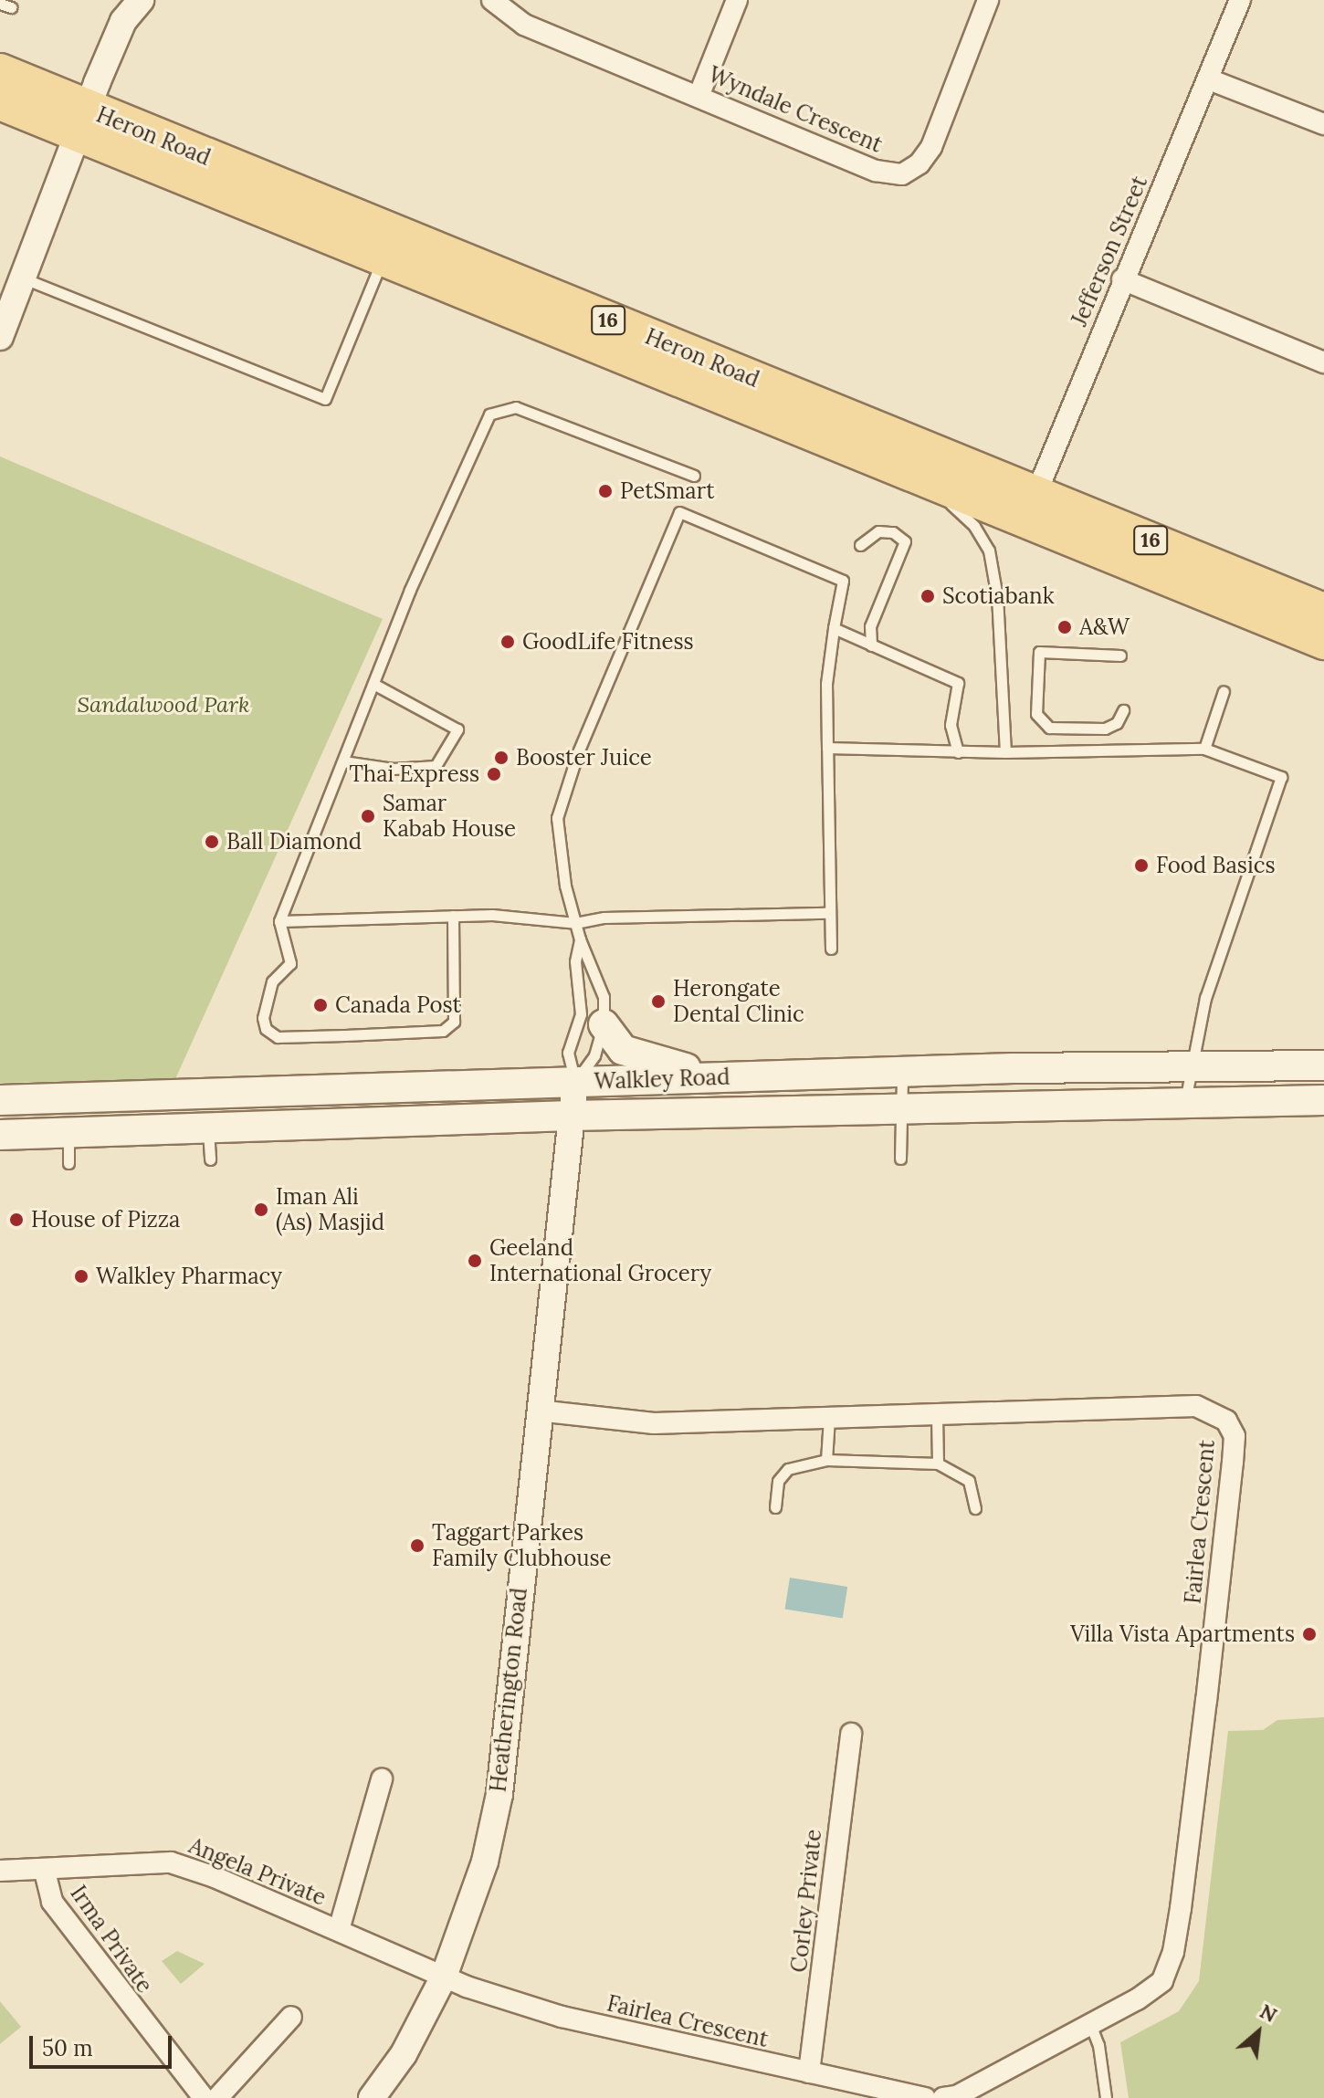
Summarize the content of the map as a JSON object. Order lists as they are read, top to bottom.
{
  "streets": {
    "main road": ["Heron Road", "16", "Walkley Road"],
    "street": [
      "Wyndale Crescent",
      "Jefferson Street",
      "Fairlea Crescent",
      "Heatherington Road",
      "Angela Private",
      "Corley Private",
      "Irma Private"
    ]
  },
  "crossings": [
    ["Heron Road", "Jefferson Street"],
    ["Walkley Road", "Heatherington Road"],
    ["Fairlea Crescent", "Heatherington Road"],
    ["Fairlea Crescent", "Angela Private"],
    ["Fairlea Crescent", "Corley Private"],
    ["Heatherington Road", "Angela Private"],
    ["Angela Private", "Irma Private"]
  ],
  "parks": ["Sandalwood Park"],
  "places": [
    "PetSmart",
    "Scotiabank",
    "A&W",
    "GoodLife Fitness",
    "Booster Juice",
    "Thai Express",
    "Samar Kabab House",
    "Ball Diamond",
    "Food Basics",
    "Herongate Dental Clinic",
    "Canada Post",
    "Iman Ali (As) Masjid",
    "House of Pizza",
    "Geeland International Grocery",
    "Walkley Pharmacy",
    "Taggart Parkes Family Clubhouse",
    "Villa Vista Apartments"
  ],
  "scale_bar": "50 m",
  "north": "top right"
}
